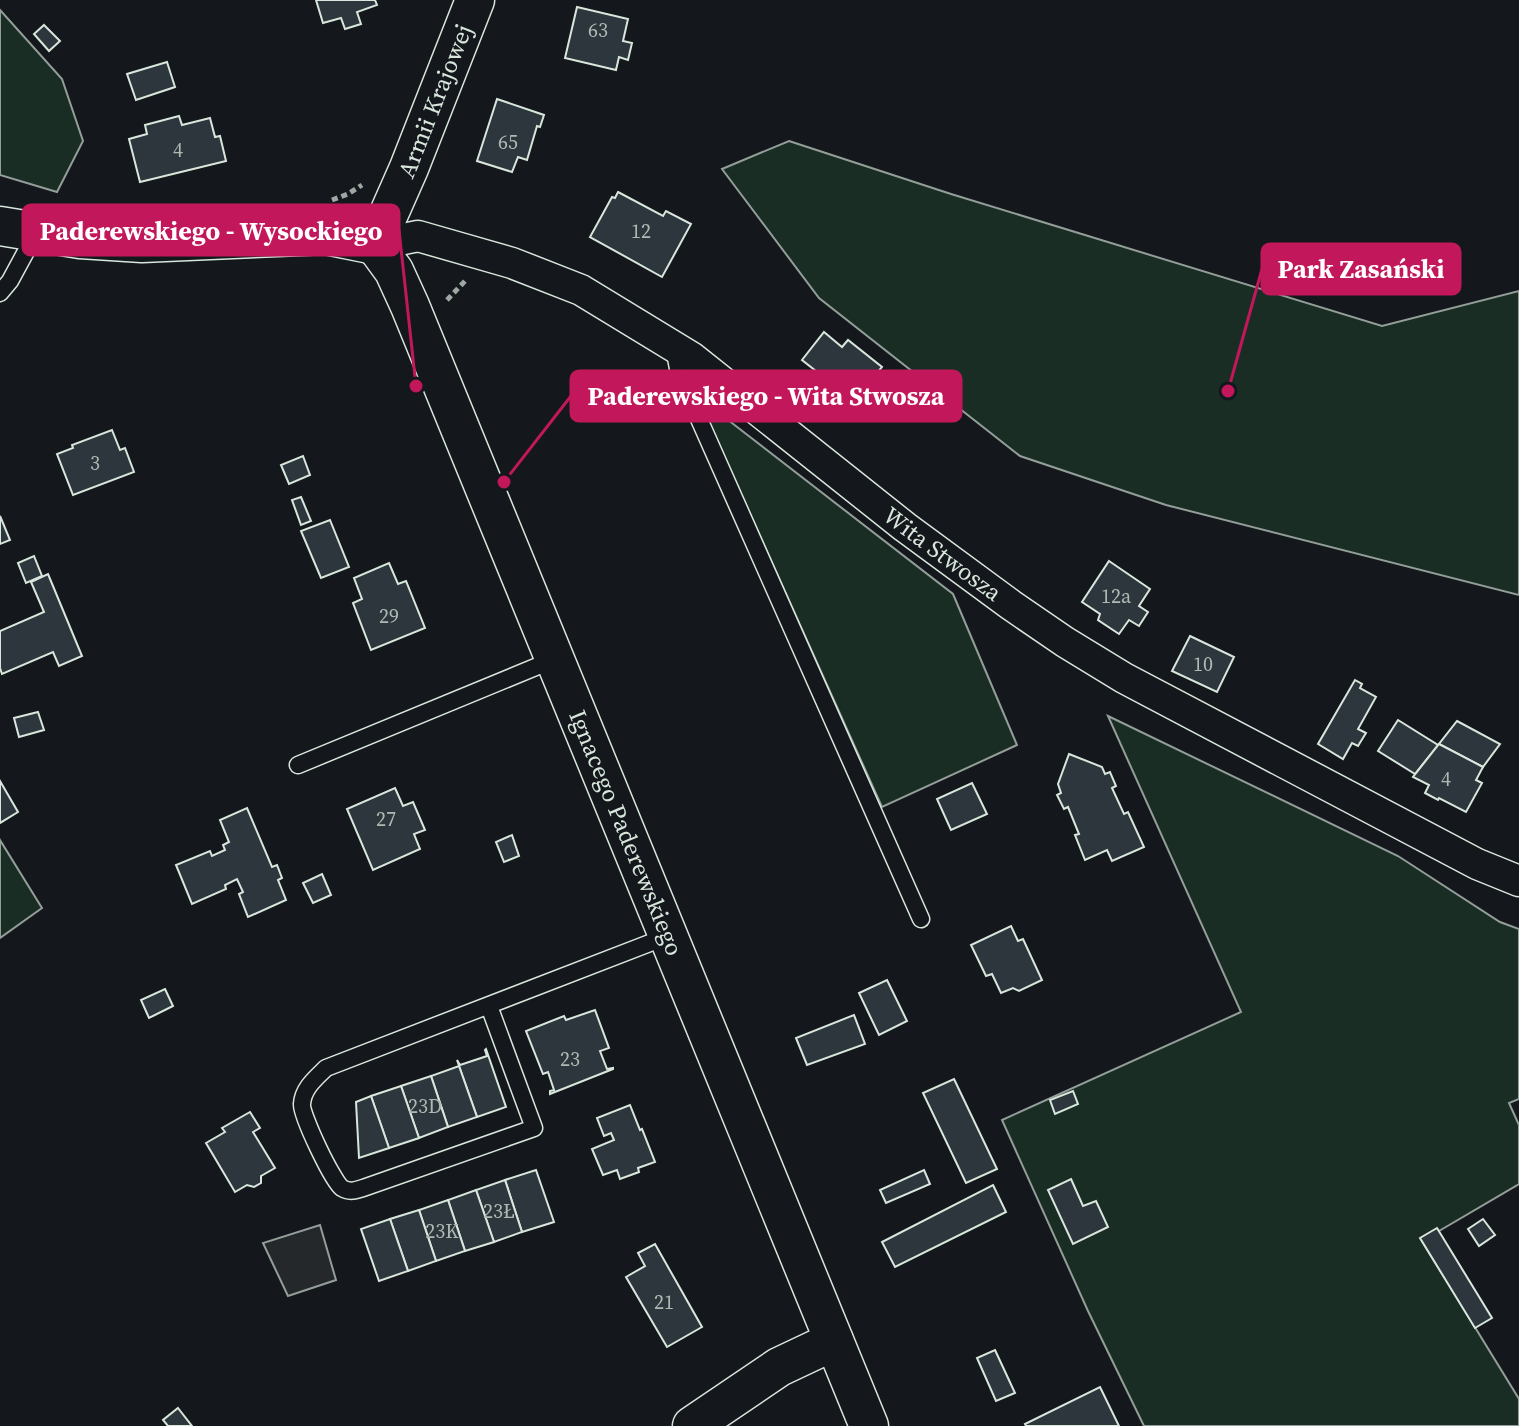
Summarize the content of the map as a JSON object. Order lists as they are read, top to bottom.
{
  "streets": {
    "street": ["Armii Krajowej", "Wita Stwosza", "Ignacego Paderewskiego"]
  },
  "crossings": [
    ["Armii Krajowej", "Wita Stwosza"],
    ["Armii Krajowej", "Ignacego Paderewskiego"],
    ["Wita Stwosza", "Ignacego Paderewskiego"]
  ],
  "places": ["Paderewskiego - Wysockiego", "Park Zasański", "Paderewskiego - Wita Stwosza"],
  "house_numbers": [
    "63",
    "65",
    "4",
    "12",
    "3",
    "12a",
    "29",
    "10",
    "4",
    "27",
    "23",
    "23D",
    "23Ł",
    "23K",
    "21"
  ]
}
